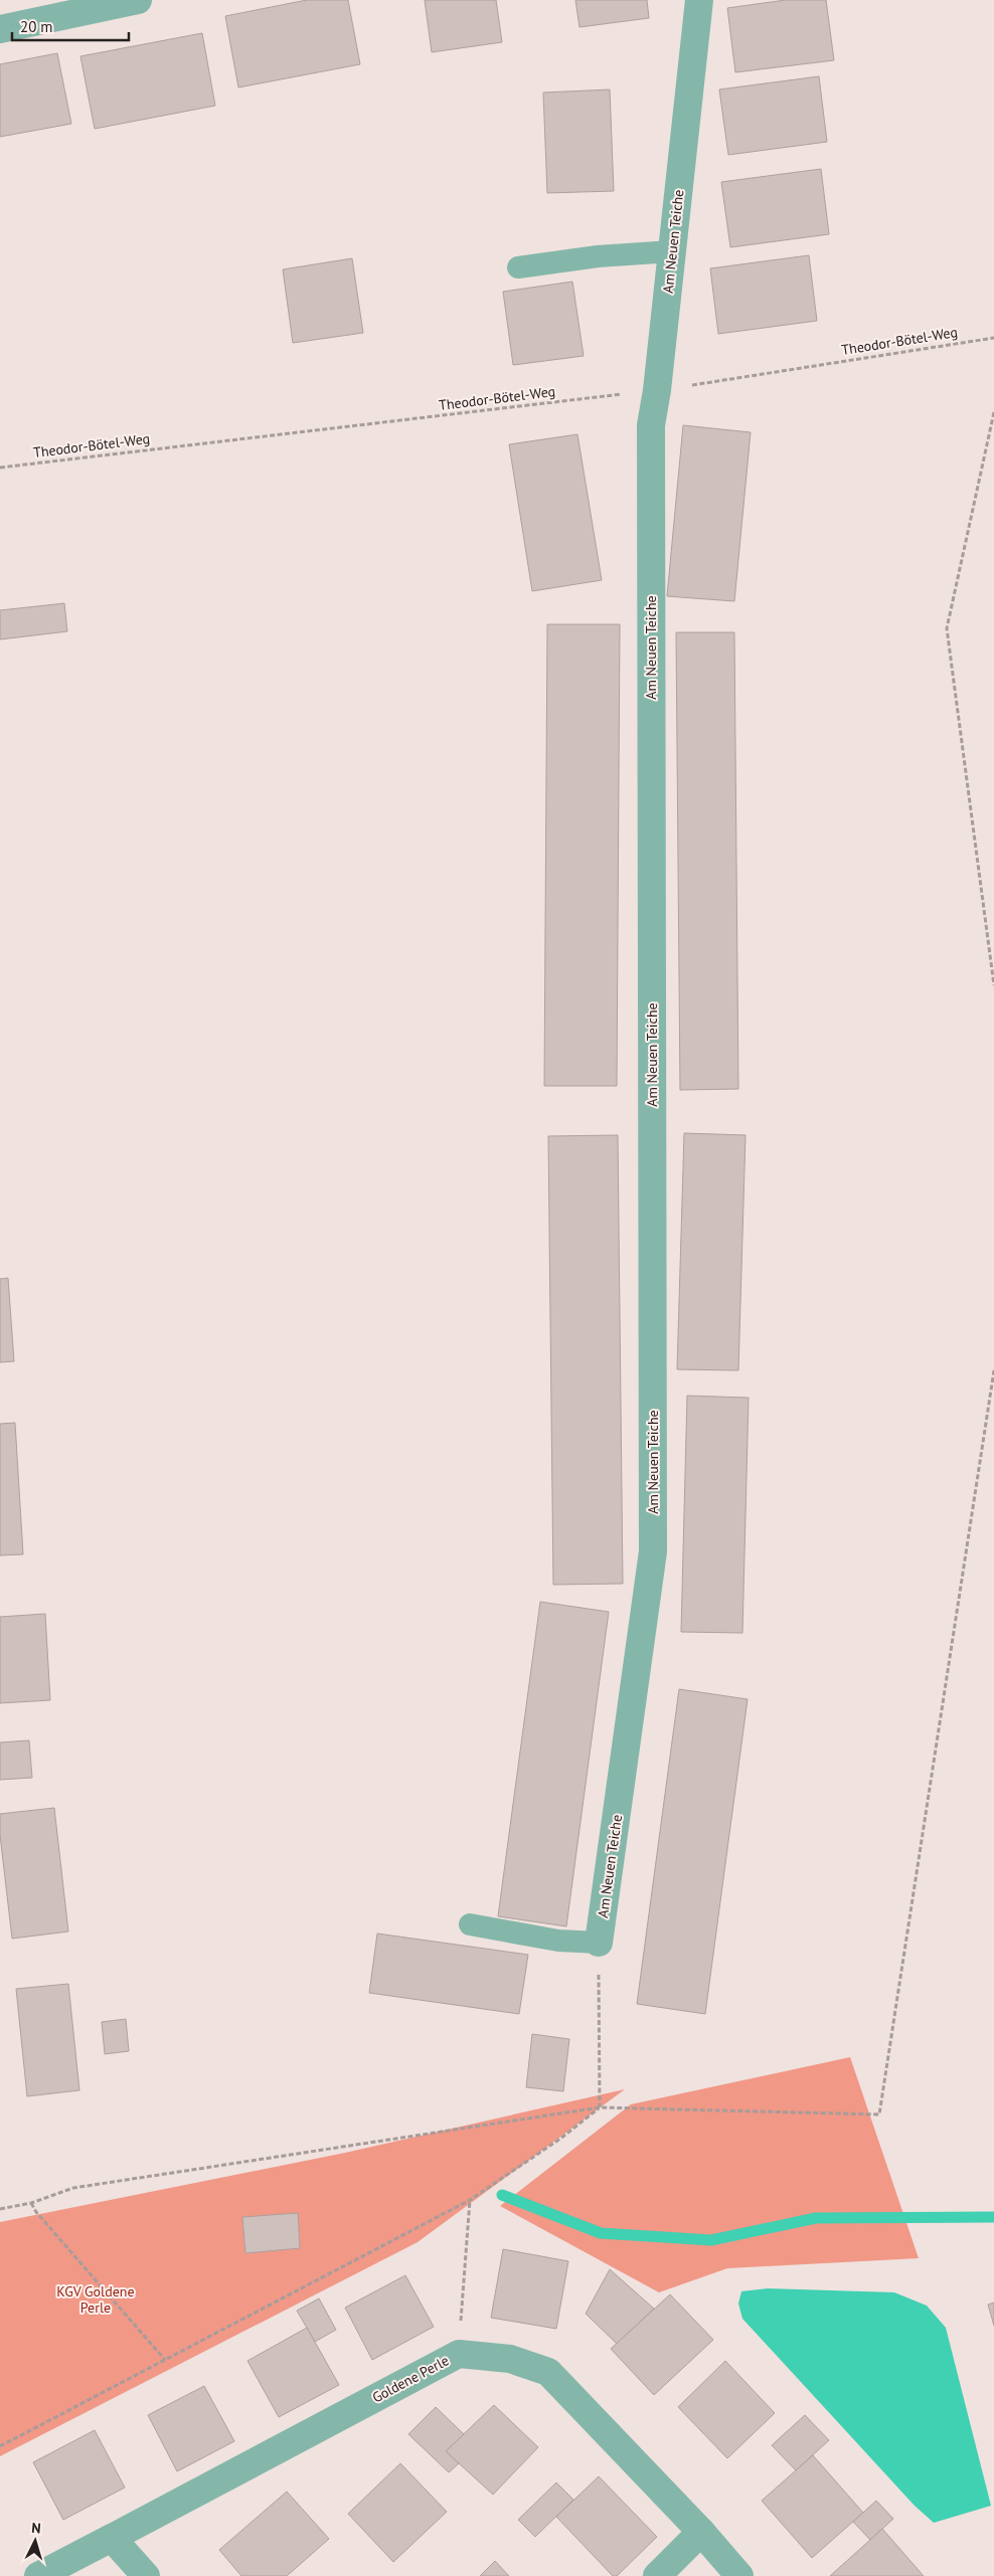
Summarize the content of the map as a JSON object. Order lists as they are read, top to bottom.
{
  "streets": {
    "street": ["Am Neuen Teiche", "Goldene Perle"],
    "path": ["Theodor-Bötel-Weg"]
  },
  "crossings": [
    ["Am Neuen Teiche", "Theodor-Bötel-Weg"]
  ],
  "parks": ["KGV Goldene Perle"],
  "scale_bar": "20 m",
  "north": "top"
}
